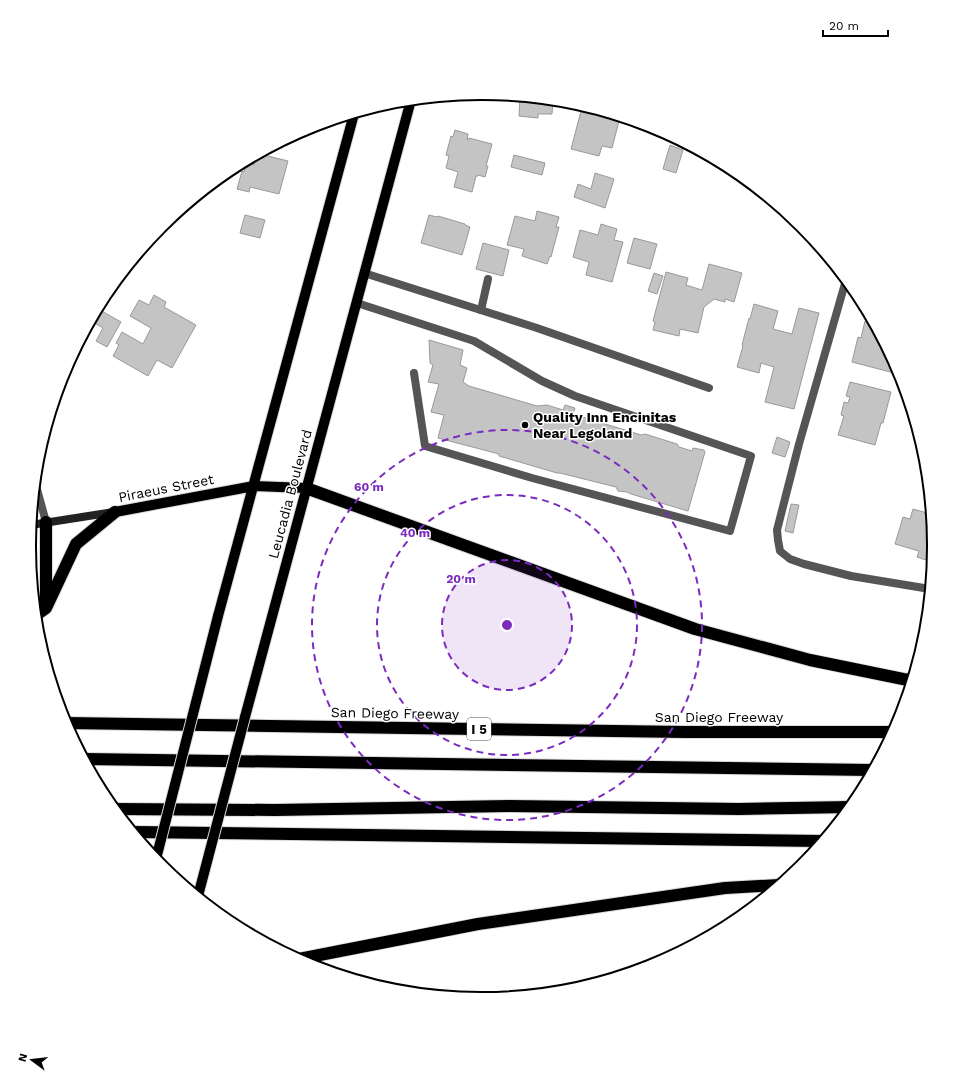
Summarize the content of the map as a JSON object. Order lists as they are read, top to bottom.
{
  "streets": {
    "highway": ["San Diego Freeway", "I 5"],
    "main road": ["Piraeus Street", "Leucadia Boulevard"]
  },
  "crossings": [
    ["Piraeus Street", "Leucadia Boulevard"]
  ],
  "places": ["Quality Inn Encinitas Near Legoland"],
  "scale_bar": "20 m",
  "north": "left",
  "rings": ["60 m", "40 m", "20 m"]
}
